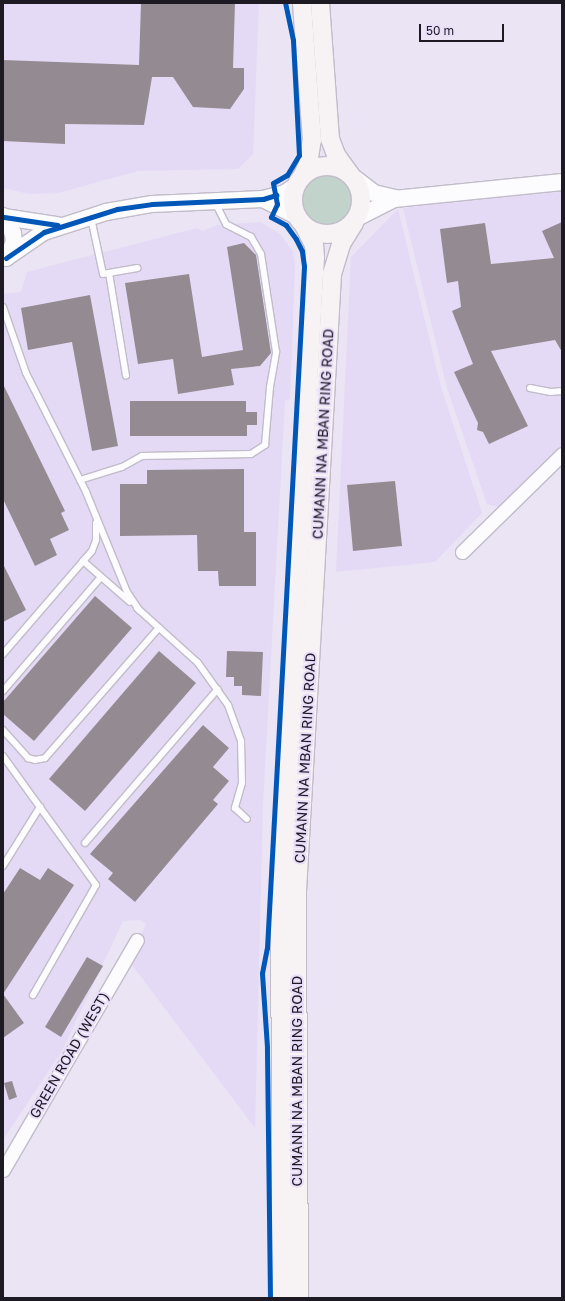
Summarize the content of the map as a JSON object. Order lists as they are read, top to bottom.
{
  "streets": {
    "main road": ["CUMANN NA MBAN RING ROAD"],
    "street": ["GREEN ROAD (WEST)"]
  },
  "scale_bar": "50 m"
}
